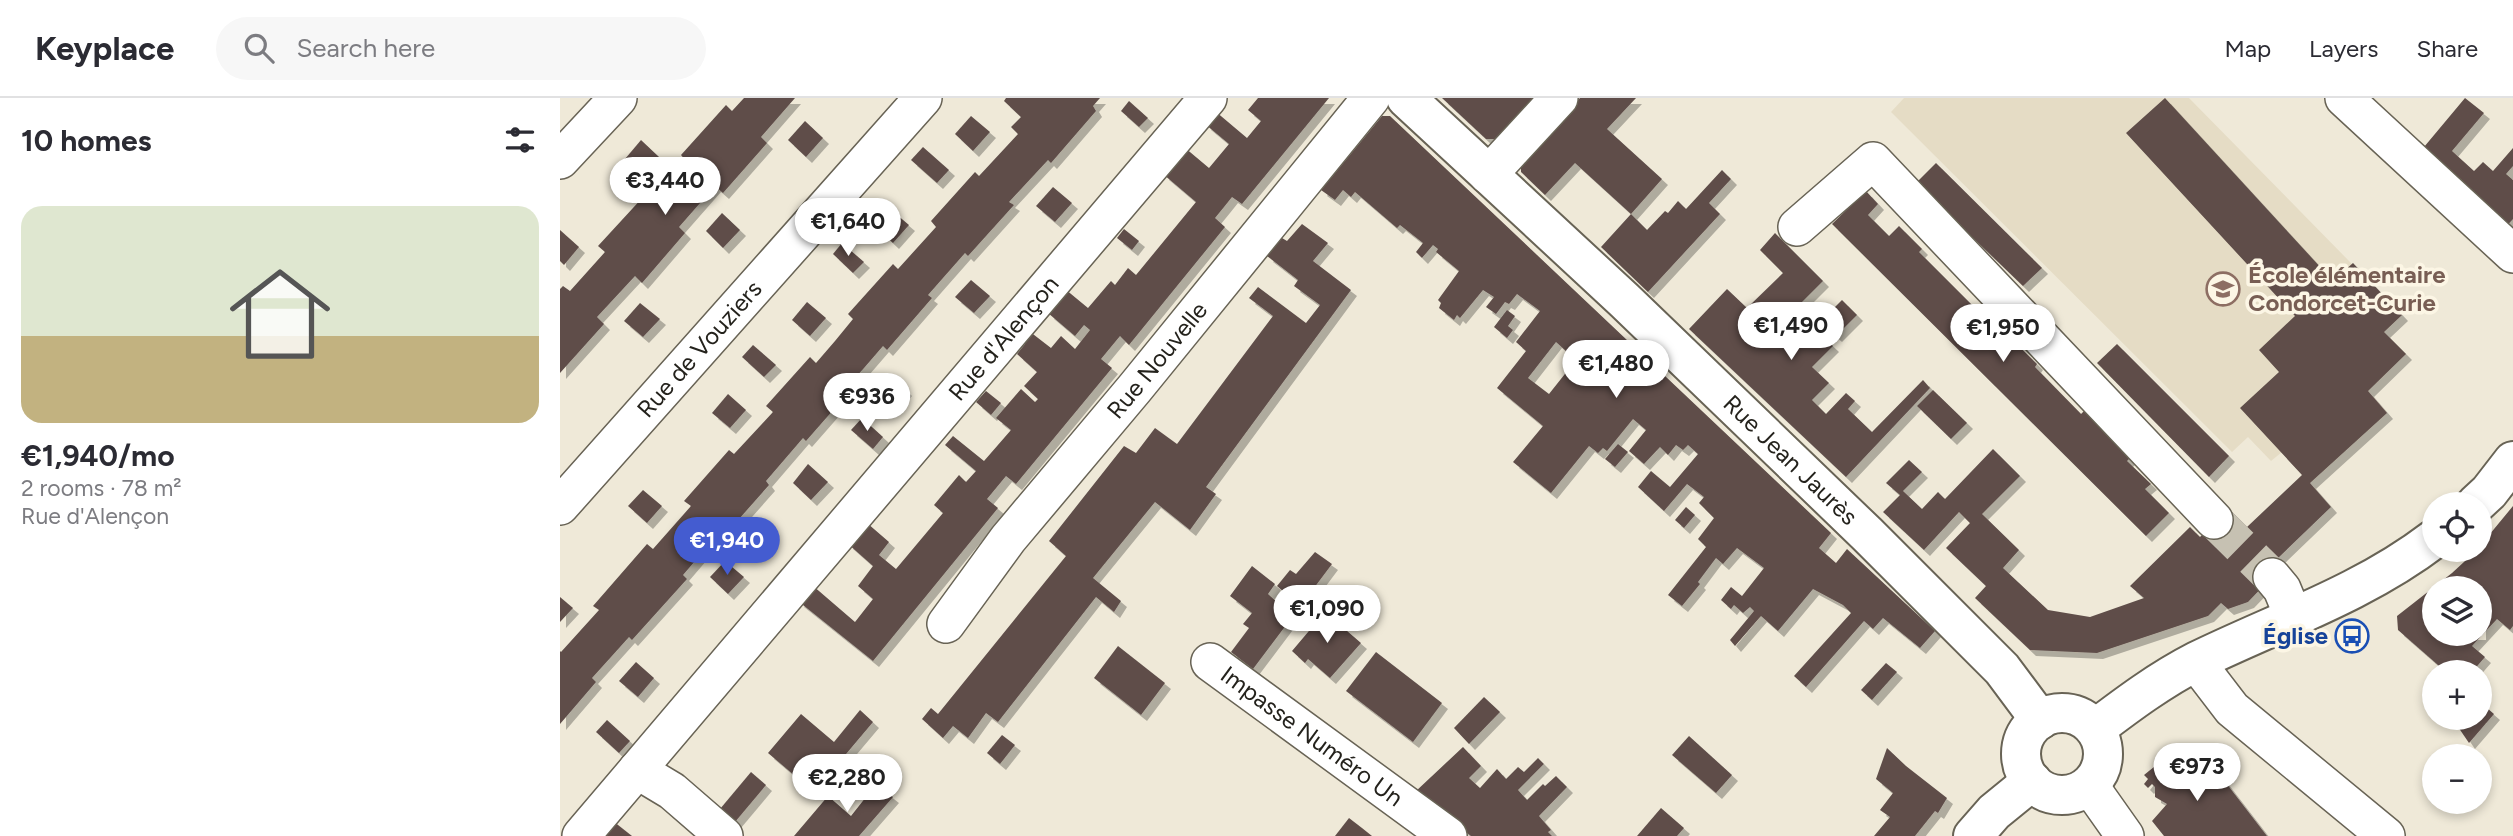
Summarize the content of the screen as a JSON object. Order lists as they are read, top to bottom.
{
  "streets": {
    "street": [
      "Rue d'Alençon",
      "Rue de Vouziers",
      "Rue Nouvelle",
      "Rue Jean Jaurès",
      "Impasse Numéro Un"
    ]
  },
  "places": {
    "school or university": ["École élémentaire Condorcet-Curie"],
    "bus stop": ["Église"]
  },
  "page": {
    "header": "Keyplace",
    "search": "Search here",
    "nav": ["Map", "Layers", "Share"],
    "heading": "10 homes",
    "price": [
      "€3,440",
      "€1,640",
      "€1,490",
      "€1,950",
      "€1,480",
      "€936",
      "€1,940",
      "€1,090",
      "€973",
      "€2,280"
    ],
    "list": [
      {
        "name": "€1,940/mo",
        "note": "2 rooms · 78 m² · Rue d'Alençon"
      }
    ],
    "map_buttons": ["+", "−"]
  }
}
